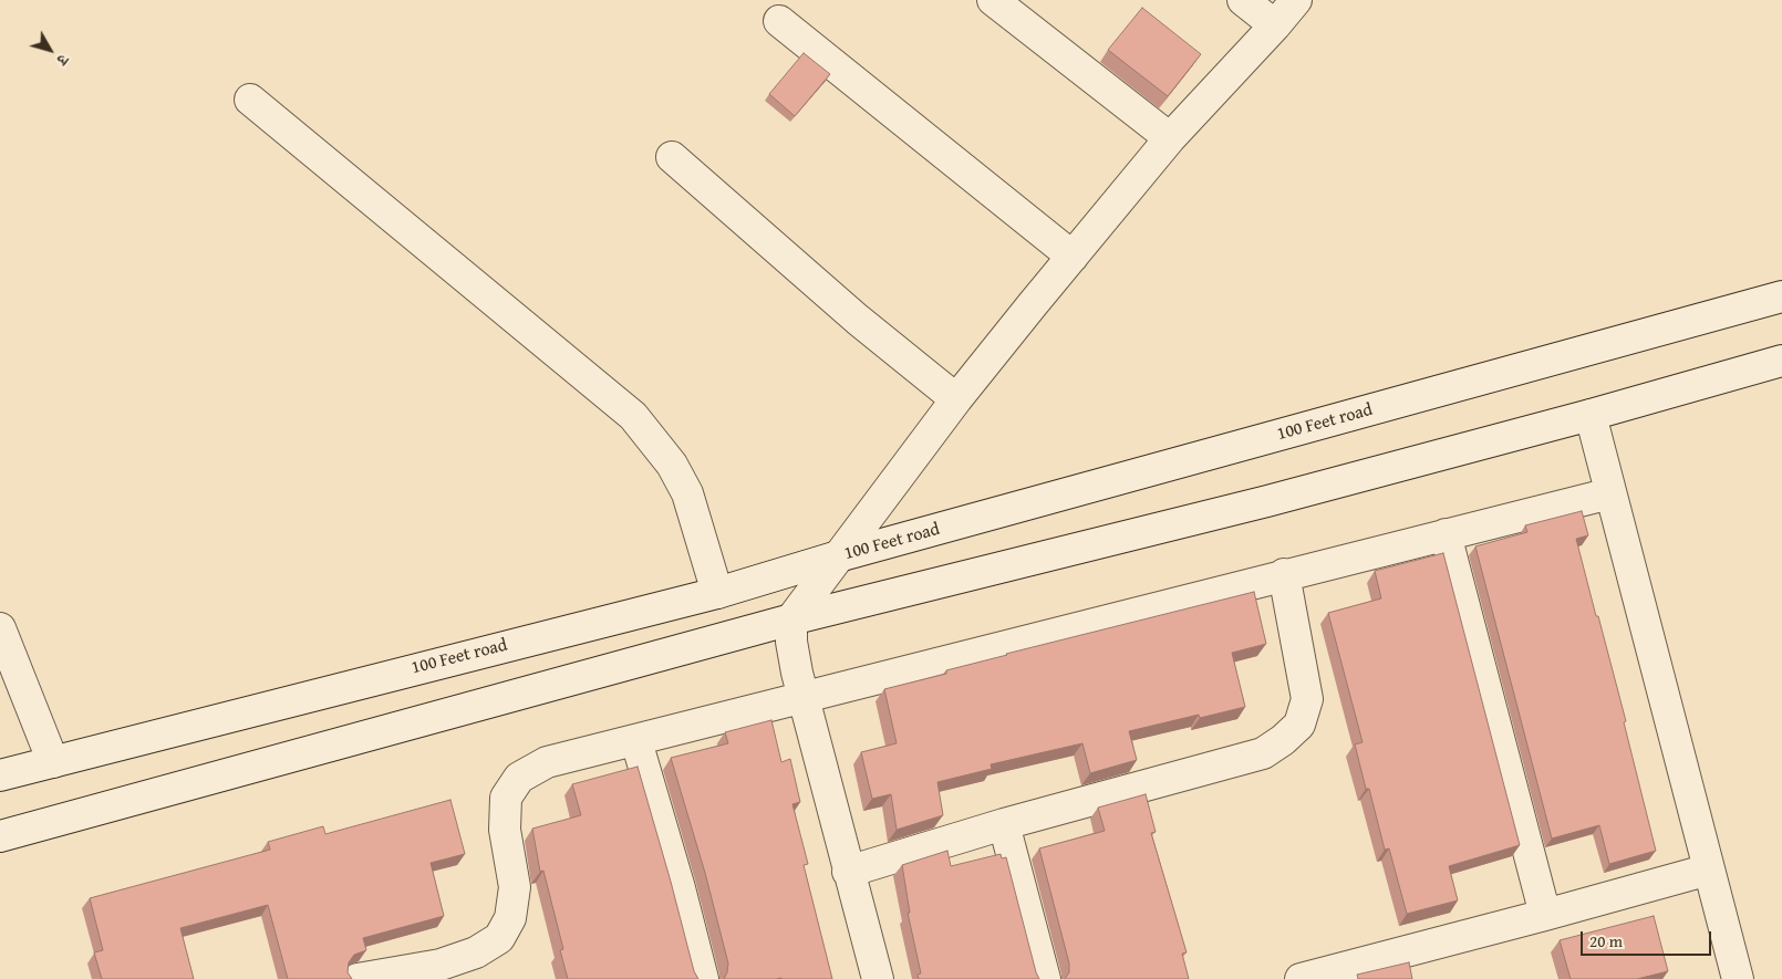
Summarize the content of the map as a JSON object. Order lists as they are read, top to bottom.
{
  "streets": {
    "street": ["100 Feet road"]
  },
  "scale_bar": "20 m",
  "north": "bottom right"
}
